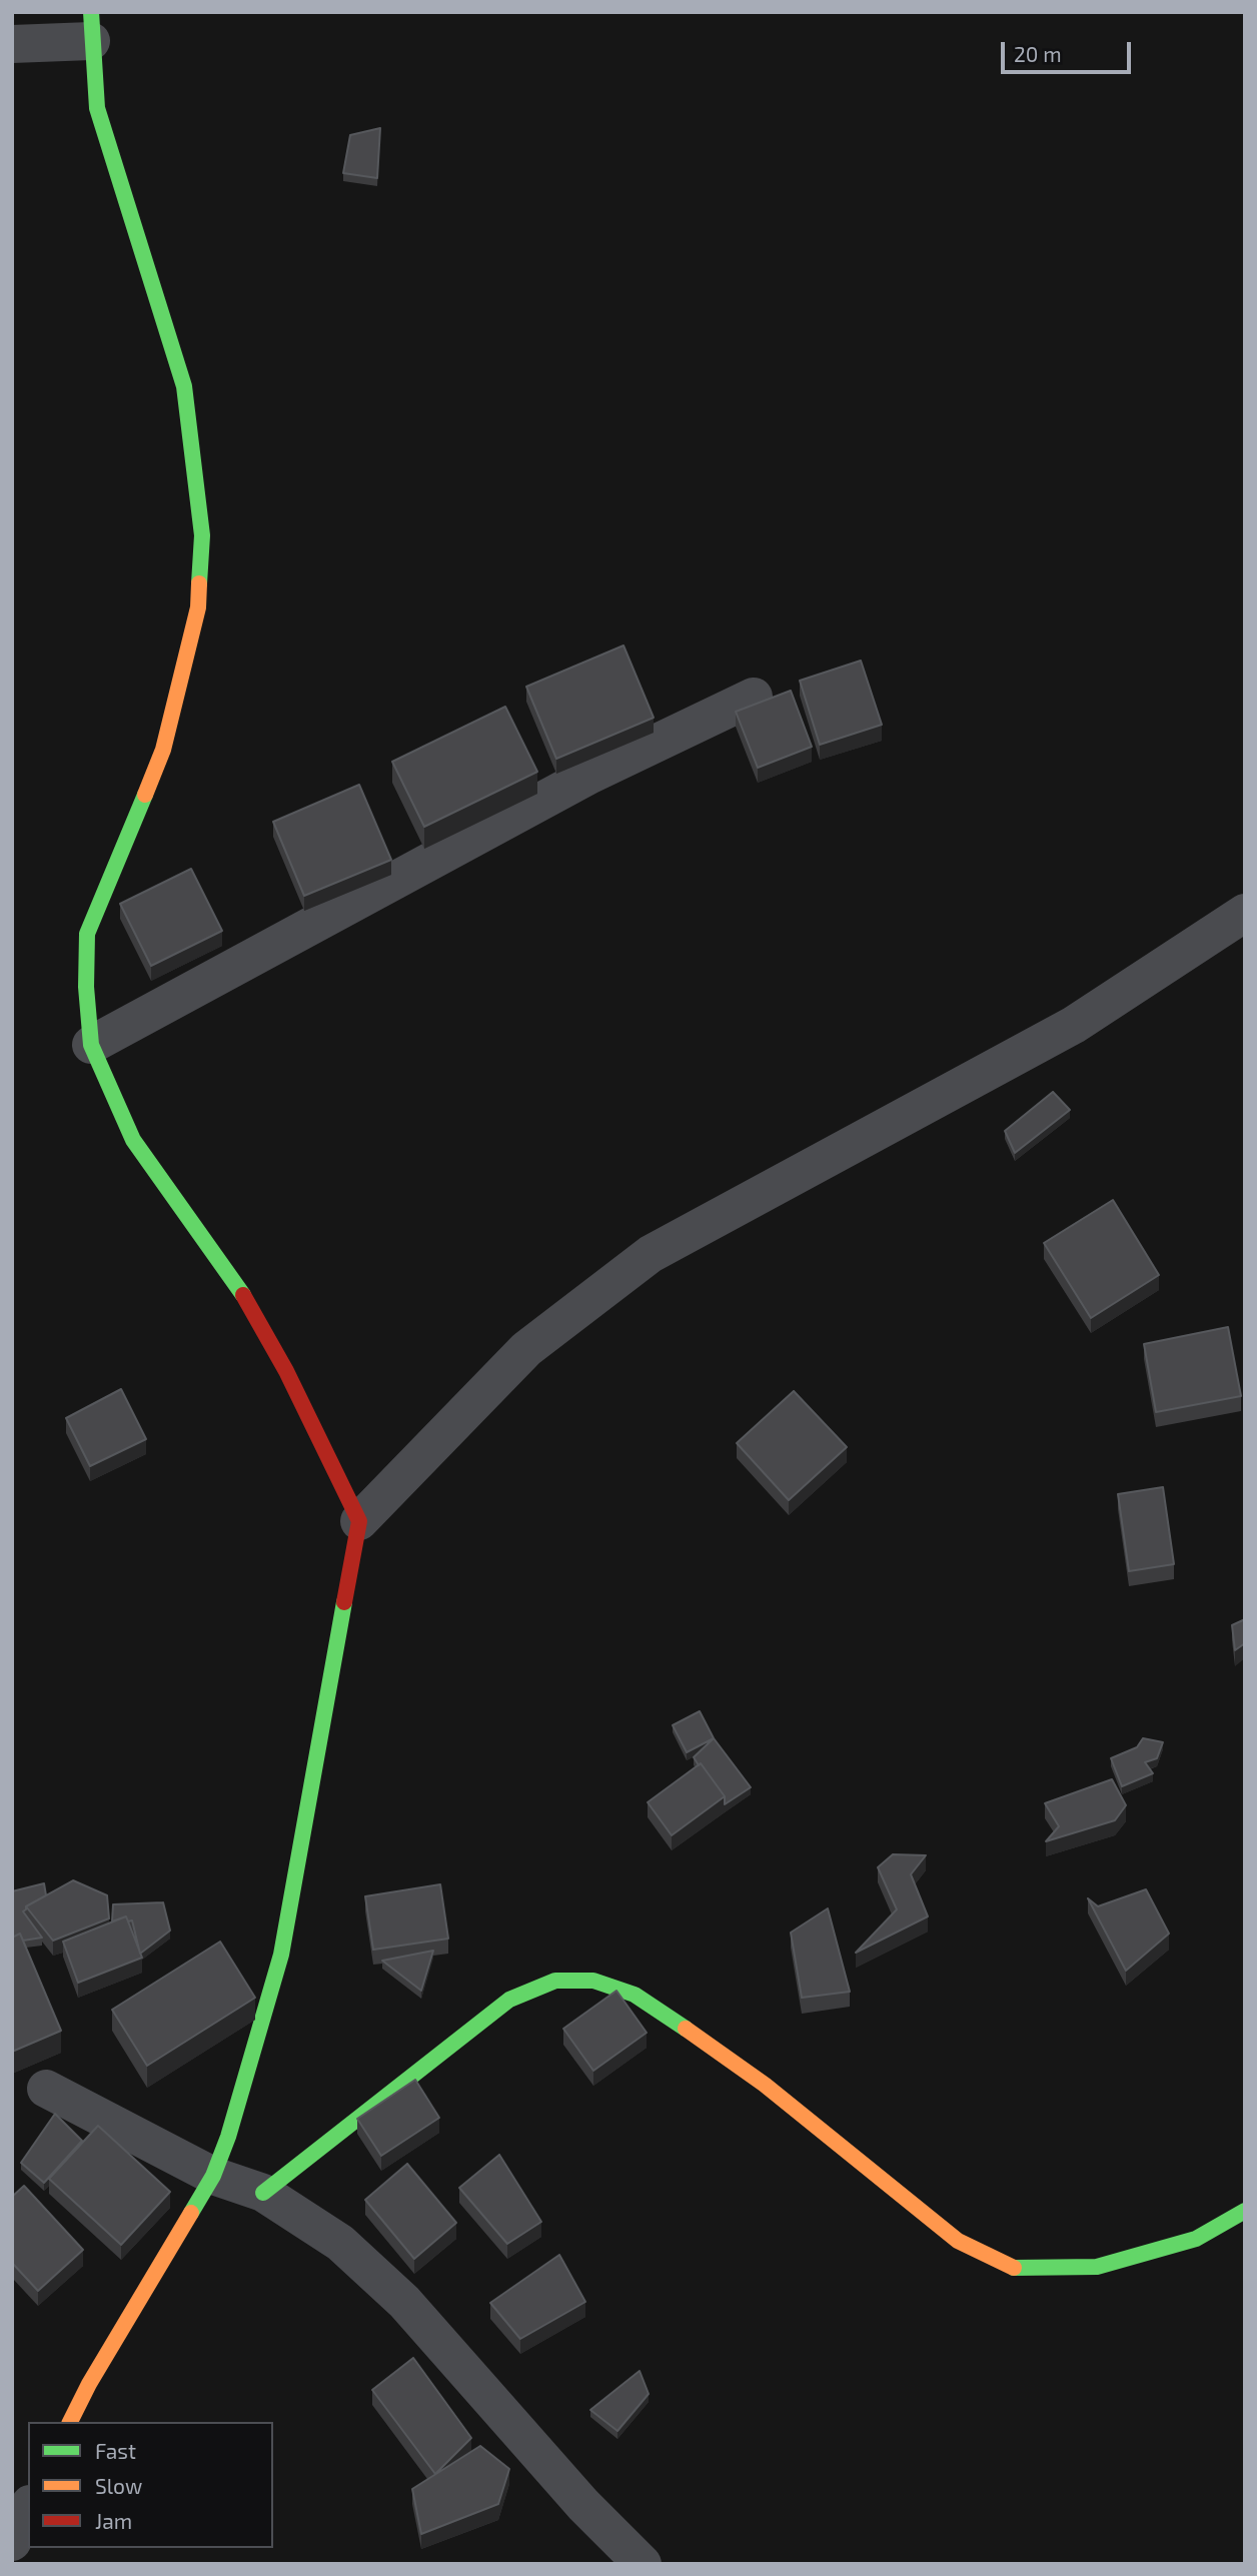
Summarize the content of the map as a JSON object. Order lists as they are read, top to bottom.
{
  "legend": ["Fast", "Slow", "Jam"],
  "scale_bar": "20 m"
}
